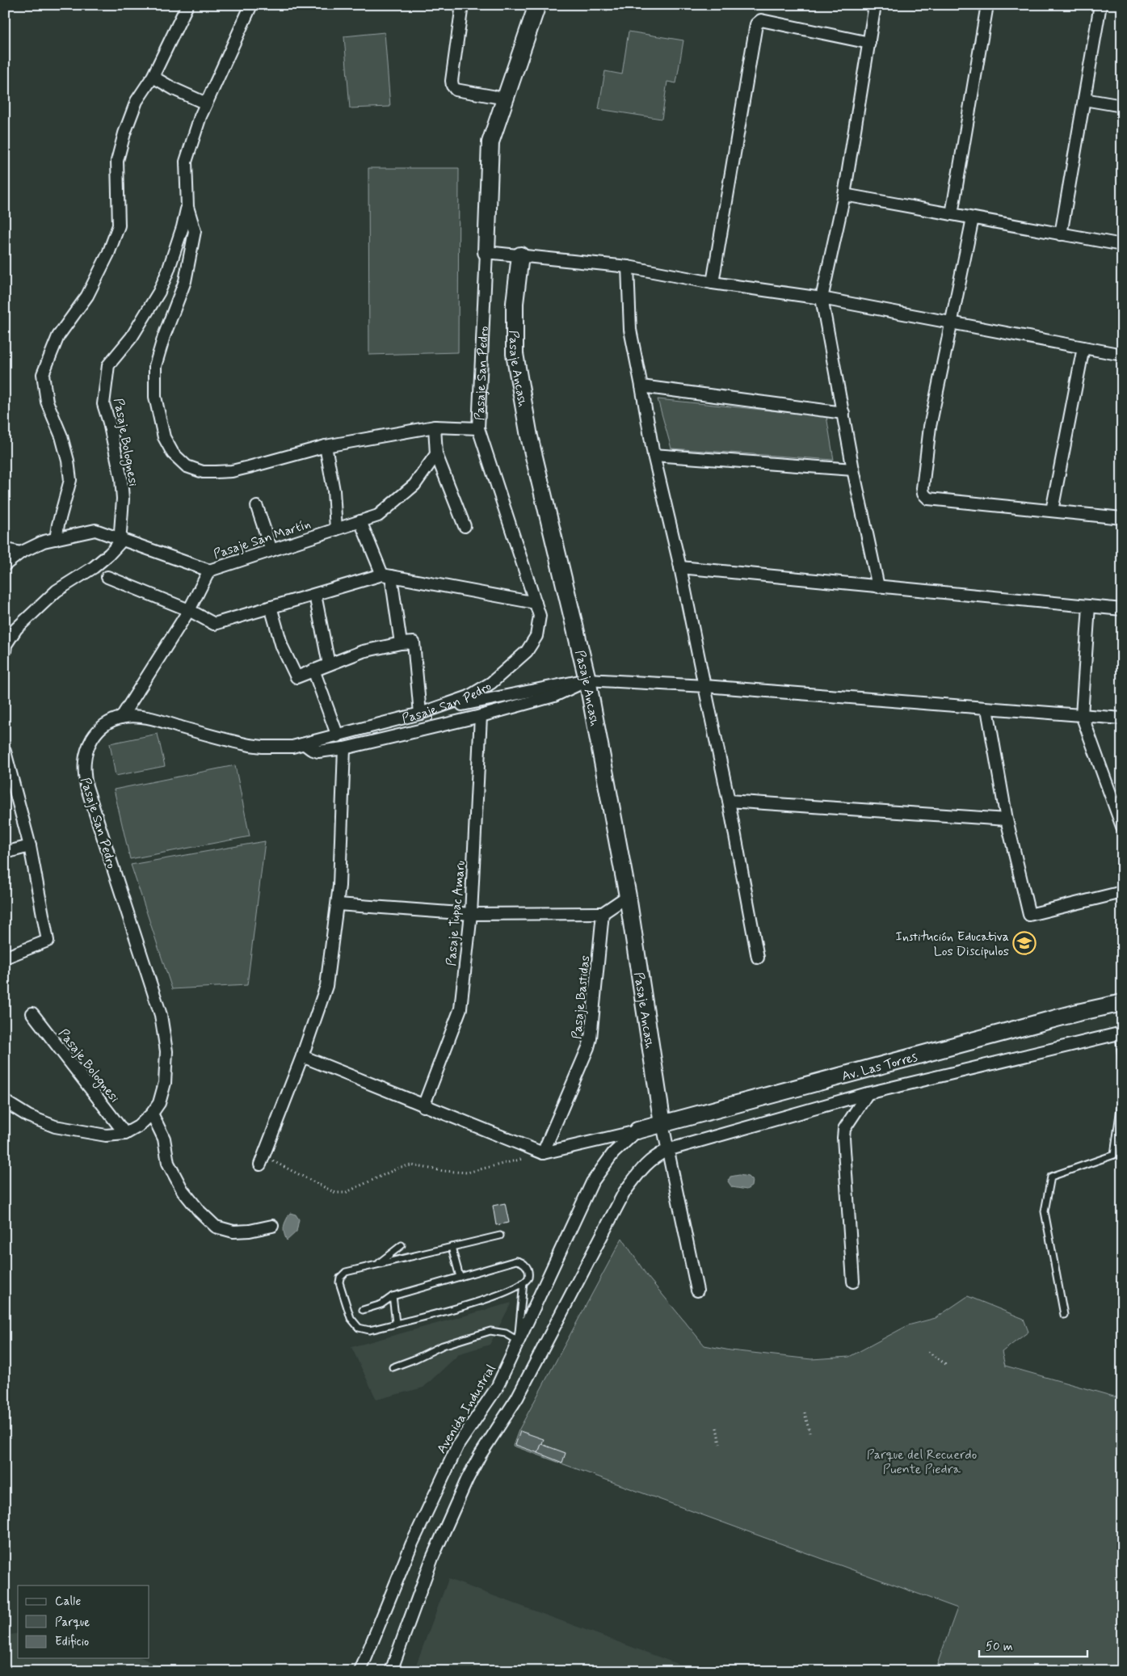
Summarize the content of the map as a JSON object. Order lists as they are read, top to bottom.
{
  "streets": {
    "street": [
      "Pasaje Ancash",
      "Pasaje San Pedro",
      "Pasaje Bolognesi",
      "Pasaje San Martín",
      "Pasaje Tupac Amaru",
      "Pasaje Bastidas",
      "Av. Las Torres",
      "Avenida Industrial"
    ]
  },
  "crossings": [
    ["Pasaje Ancash", "Av. Las Torres"],
    ["Pasaje San Pedro", "Pasaje Bolognesi"],
    ["Pasaje Bolognesi", "Pasaje San Martín"],
    ["Av. Las Torres", "Avenida Industrial"]
  ],
  "parks": ["Parque del Recuerdo Puente Piedra"],
  "places": {
    "school or university": ["Institución Educativa Los Discipulos"]
  },
  "legend": ["Calle", "Parque", "Edificio"],
  "scale_bar": "50 m"
}
